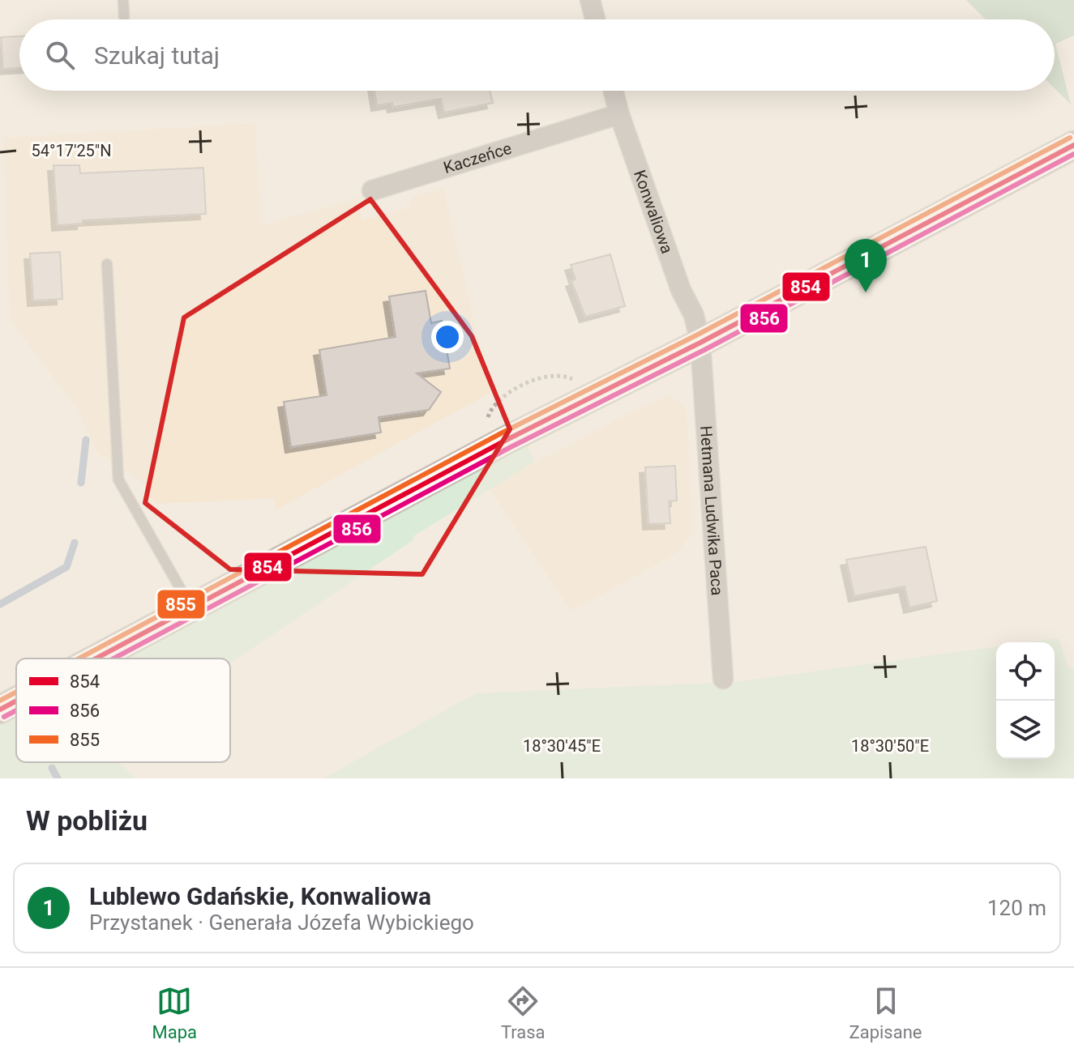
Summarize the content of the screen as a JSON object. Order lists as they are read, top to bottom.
{
  "streets": {
    "street": ["Kaczeńce", "Konwaliowa", "Hetmana Ludwika Paca"]
  },
  "crossings": [
    ["Kaczeńce", "Konwaliowa"],
    ["Konwaliowa", "Hetmana Ludwika Paca"]
  ],
  "lines": ["transit line 855", "transit line 854", "transit line 856"],
  "legend": ["854", "856", "855"],
  "page": {
    "search": "Szukaj tutaj",
    "pins": "1",
    "heading": "W pobliżu",
    "list": [
      {
        "mark": "1",
        "name": "Lublewo Gdańskie, Konwaliowa",
        "note": "Przystanek · Generała Józefa Wybickiego",
        "value": "120 m"
      }
    ],
    "nav": ["Mapa", "Trasa", "Zapisane"]
  },
  "coordinates": ["54°17'25\"N", "18°30'45\"E", "18°30'50\"E"]
}
